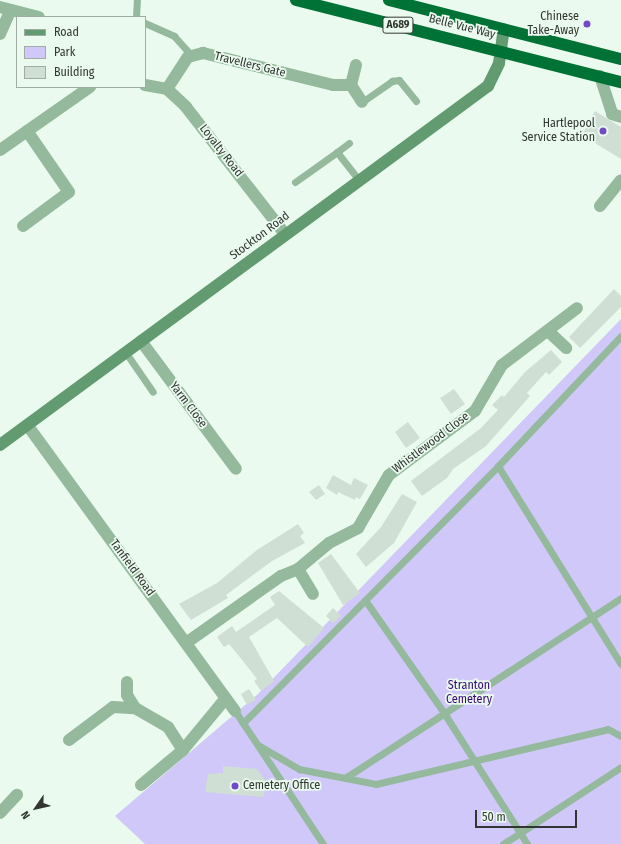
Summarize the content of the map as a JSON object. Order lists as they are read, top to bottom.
{
  "streets": {
    "highway": ["A689", "Belle Vue Way"],
    "street": [
      "Travellers Gate",
      "Loyalty Road",
      "Stockton Road",
      "Yarm Close",
      "Whistlewood Close",
      "Tanfield Road"
    ]
  },
  "crossings": [
    ["A689", "Stockton Road"],
    ["Belle Vue Way", "Stockton Road"],
    ["Loyalty Road", "Stockton Road"],
    ["Stockton Road", "Yarm Close"],
    ["Stockton Road", "Tanfield Road"],
    ["Whistlewood Close", "Tanfield Road"]
  ],
  "parks": ["Stranton Cemetery"],
  "places": ["Chinese Take-Away", "Hartlepool Service Station", "Cemetery Office"],
  "legend": ["Road", "Park", "Building"],
  "scale_bar": "50 m",
  "north": "bottom left"
}
